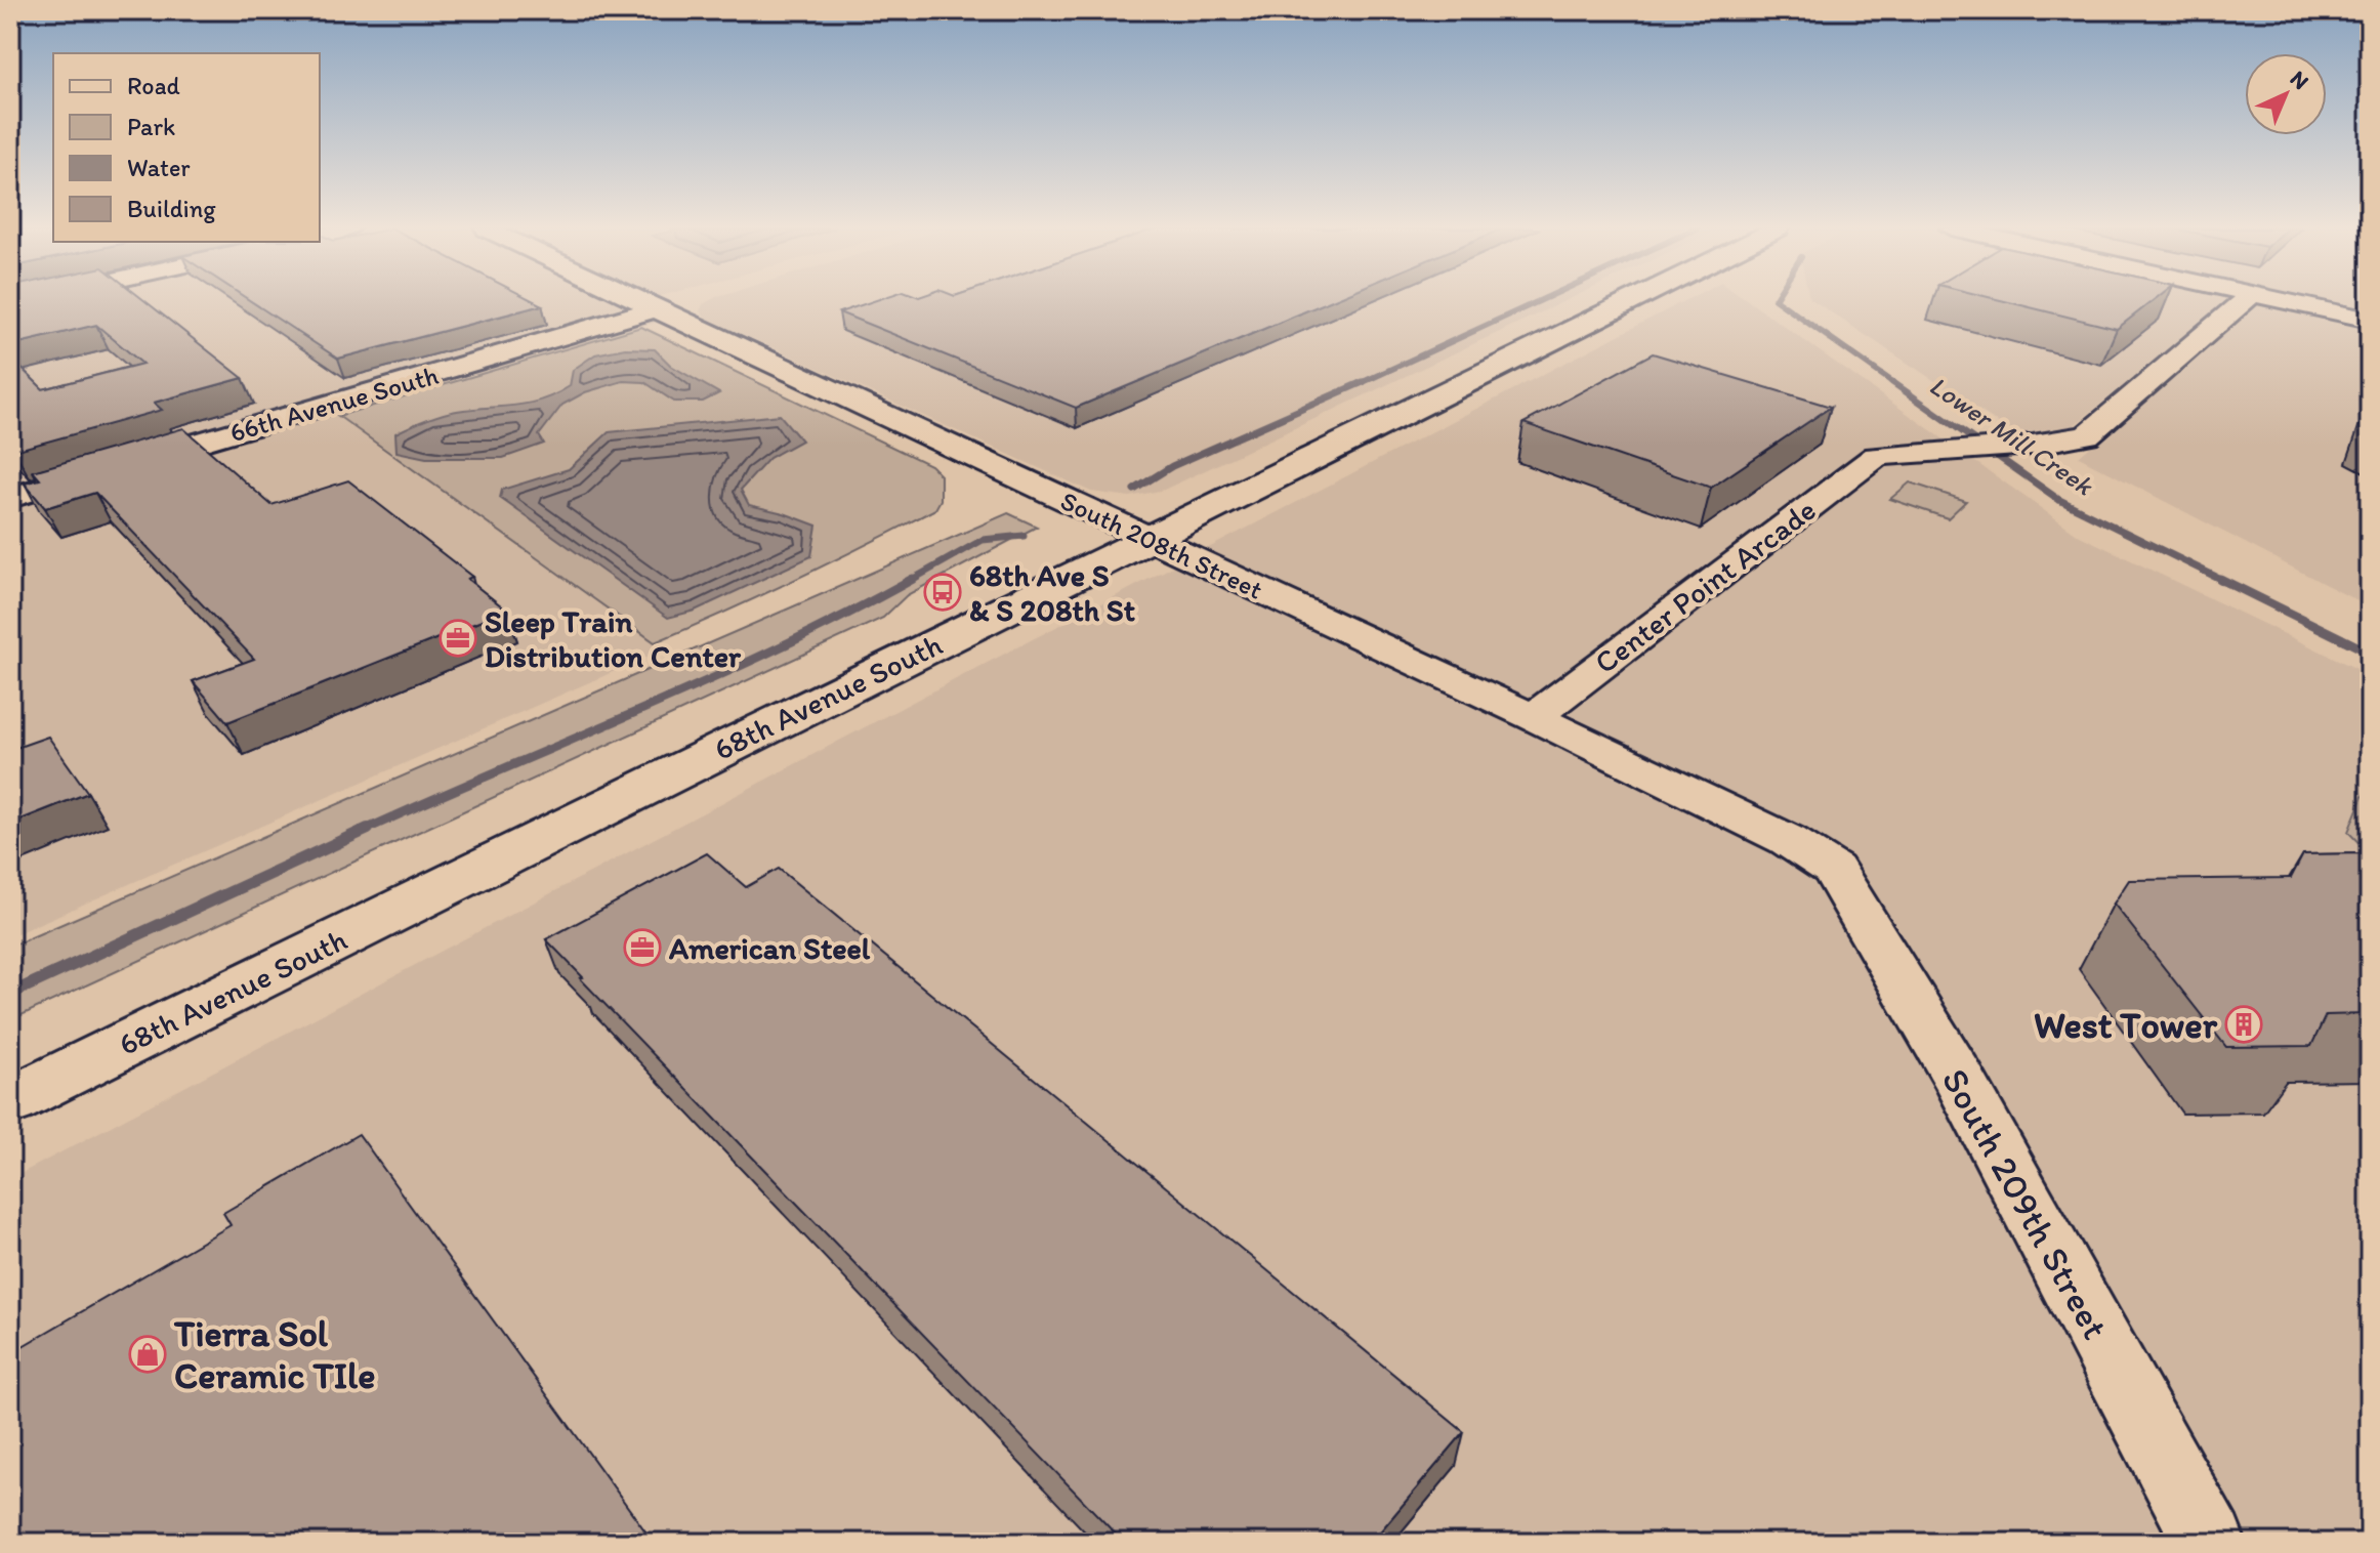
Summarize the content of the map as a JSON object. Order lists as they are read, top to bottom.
{
  "streets": {
    "main road": ["68th Avenue South"],
    "street": [
      "66th Avenue South",
      "South 208th Street",
      "Center Point Arcade",
      "South 209th Street"
    ]
  },
  "crossings": [
    ["66th Avenue South", "South 208th Street"],
    ["South 208th Street", "Center Point Arcade"],
    ["South 208th Street", "68th Avenue South"],
    ["South 208th Street", "South 209th Street"]
  ],
  "water": ["Lower Mill Creek"],
  "places": {
    "bus stop": ["68th Ave S & S 208th St"],
    "office": ["Sleep Train Distribution Center", "American Steel"],
    "building": ["West Tower"],
    "shop": ["Tierra Sol Ceramic TIle"]
  },
  "legend": [
    "Road",
    "Park",
    "Water",
    "Building"
  ],
  "north": "top right"
}
